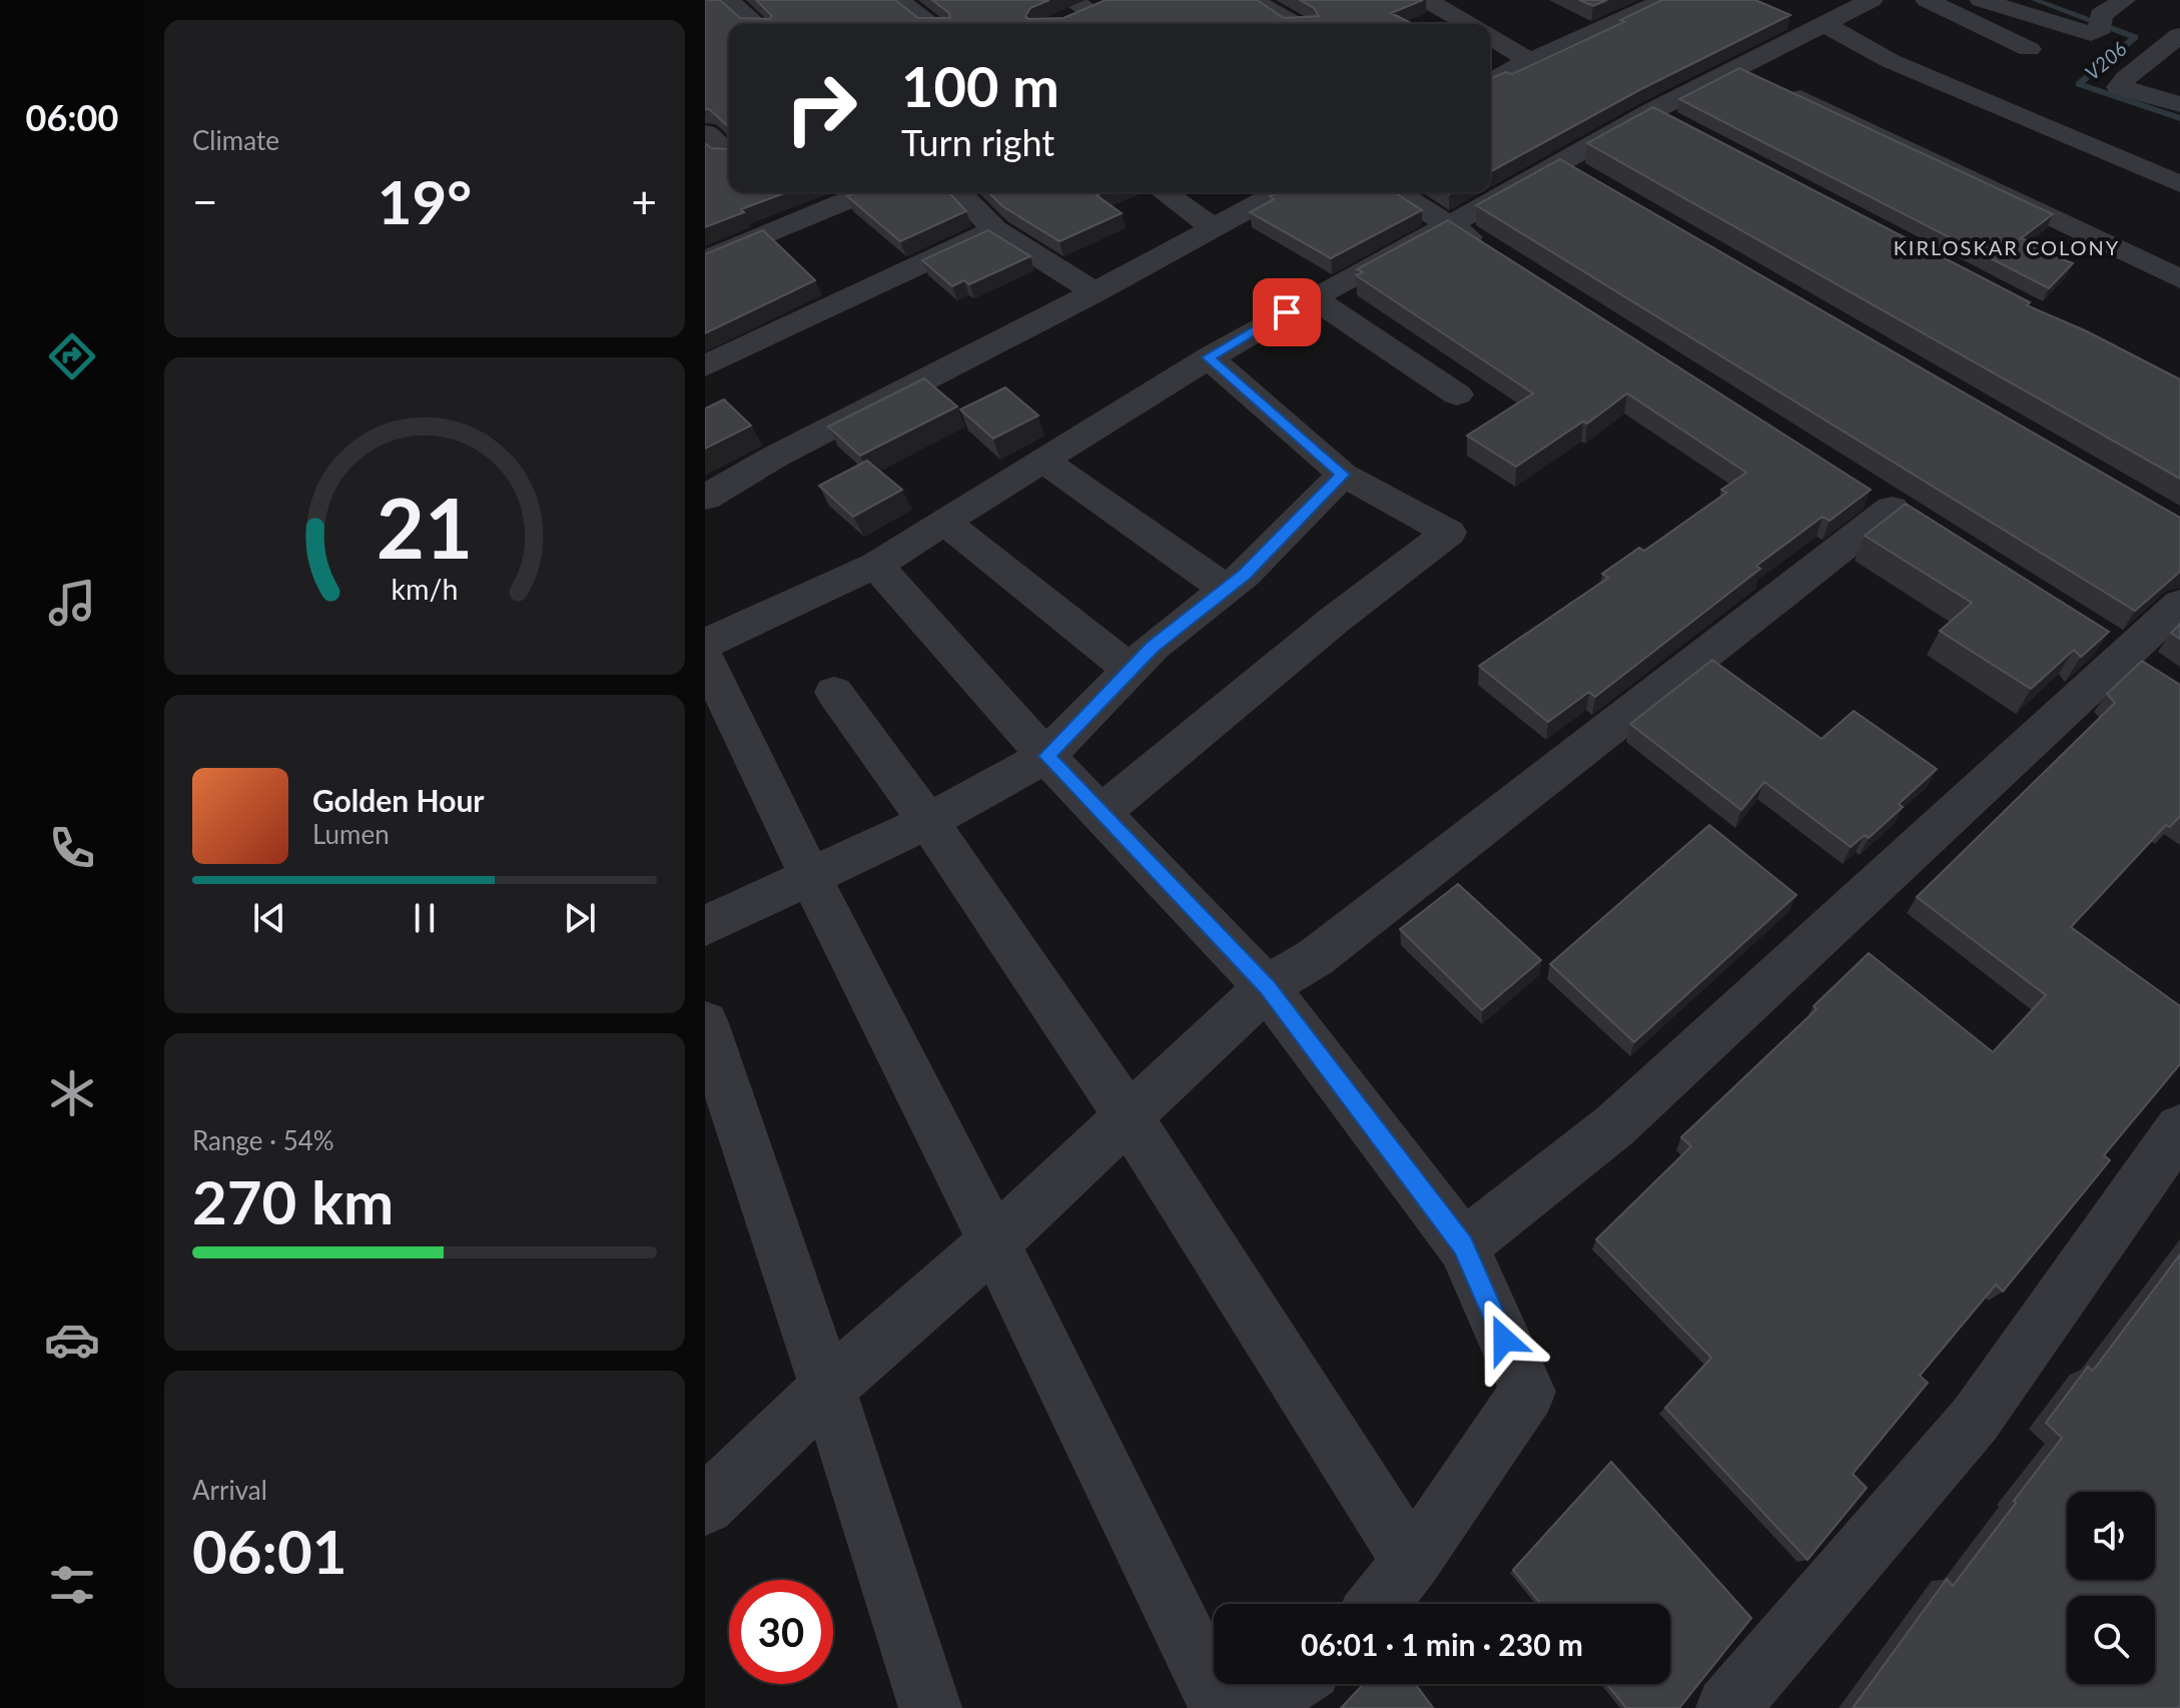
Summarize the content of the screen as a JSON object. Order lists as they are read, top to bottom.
{
  "districts": ["KIRLOSKAR COLONY"],
  "water": ["V206"],
  "page": {
    "tabs": "06:00",
    "tile": [
      "Climate",
      ["Range · 54%", "270 km"],
      ["Arrival", "06:01"]
    ],
    "turn": ["100 m", "Turn right"],
    "heat": ["−", "19°", "+"],
    "song": ["Golden Hour", "Lumen"],
    "limit": "30",
    "trip": "06:01 · 1 min · 230 m",
    "gauge": ["21", "km/h"]
  }
}
